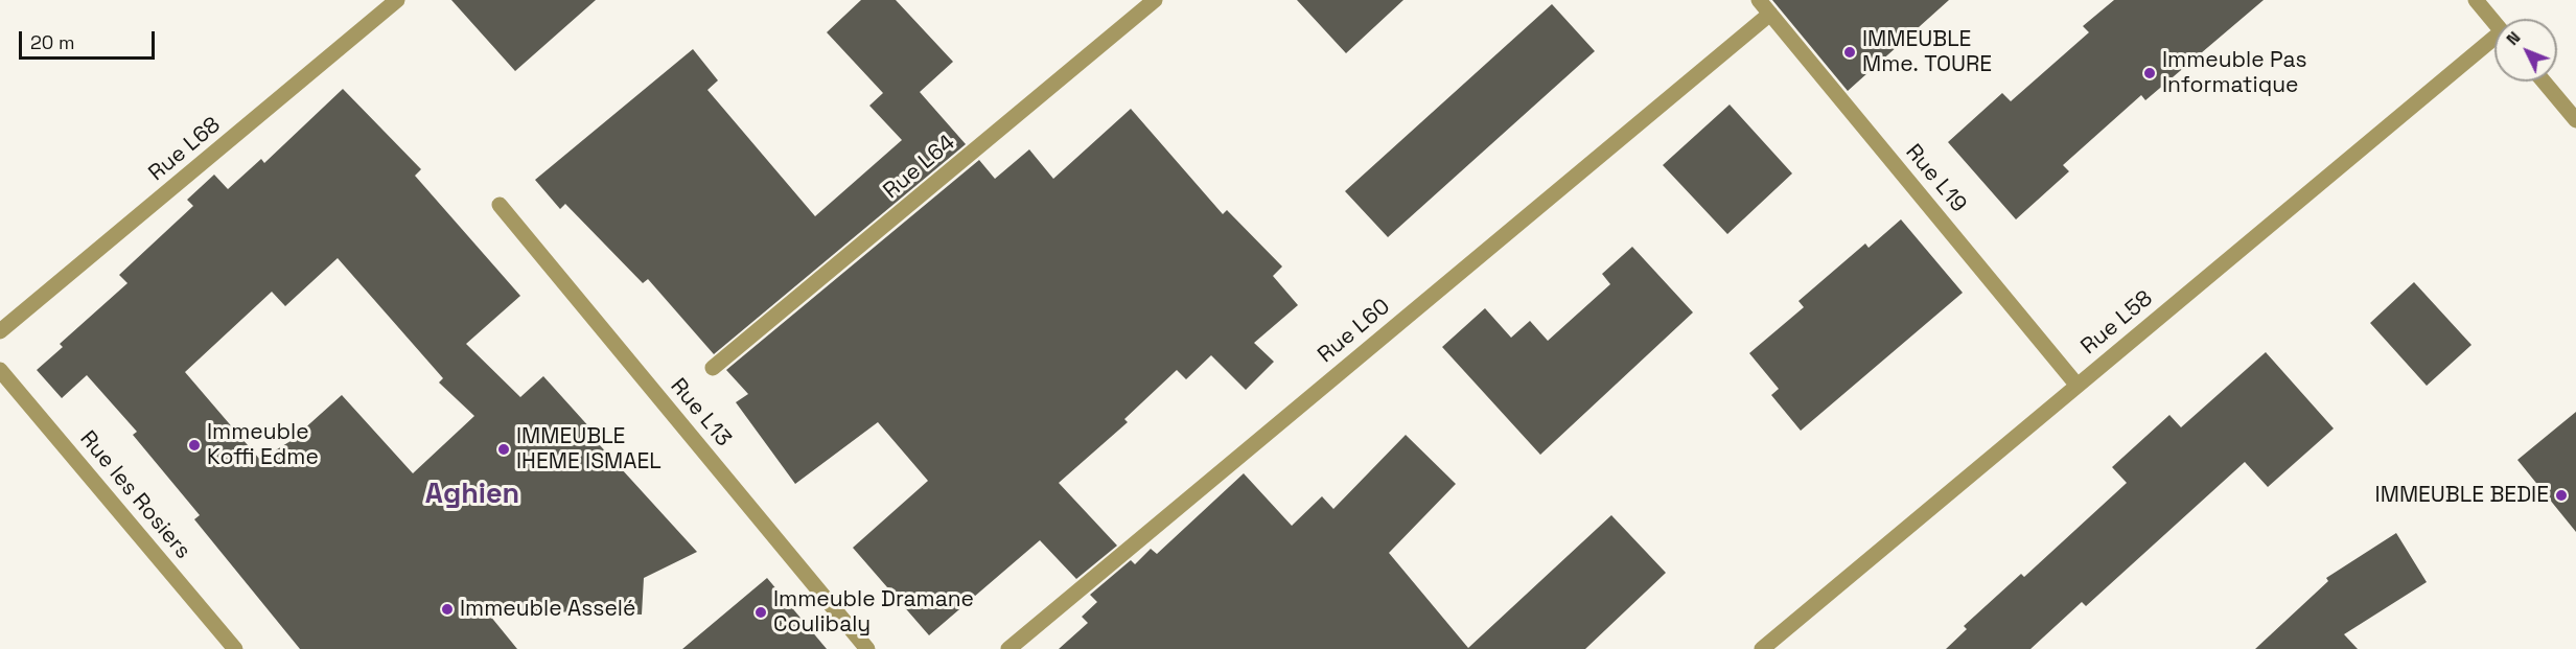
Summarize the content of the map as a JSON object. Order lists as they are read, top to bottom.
{
  "streets": {
    "street": [
      "Rue L68",
      "Rue L64",
      "Rue L19",
      "Rue L58",
      "Rue L60",
      "Rue L13",
      "Rue les Rosiers"
    ]
  },
  "crossings": [
    ["Rue L19", "Rue L58"],
    ["Rue L19", "Rue L60"]
  ],
  "districts": ["Aghien"],
  "places": [
    "IMMEUBLE Mme. TOURE",
    "Immeuble Pas Informatique",
    "Immeuble Koffi Edme",
    "IMMEUBLE IHEME ISMAEL",
    "IMMEUBLE BEDIE",
    "Immeuble Asselé",
    "Immeuble Dramane Coulibaly"
  ],
  "scale_bar": "20 m",
  "north": "top left"
}
